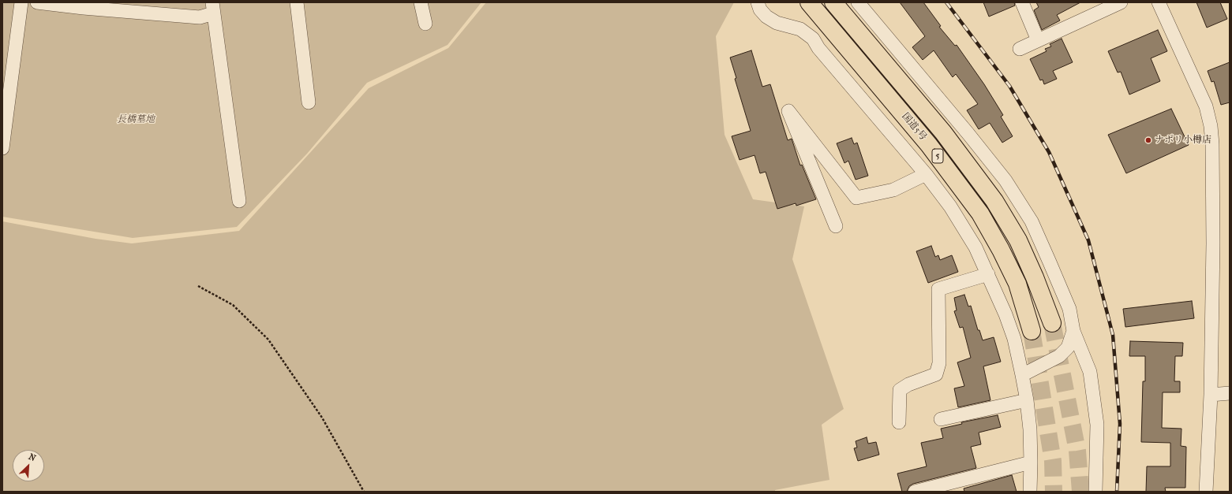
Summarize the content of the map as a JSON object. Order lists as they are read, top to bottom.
{
  "streets": {
    "highway": ["国道5号", "5"]
  },
  "parks": ["長橋墓地"],
  "places": ["ナポリ小樽店"],
  "north": "top right"
}
